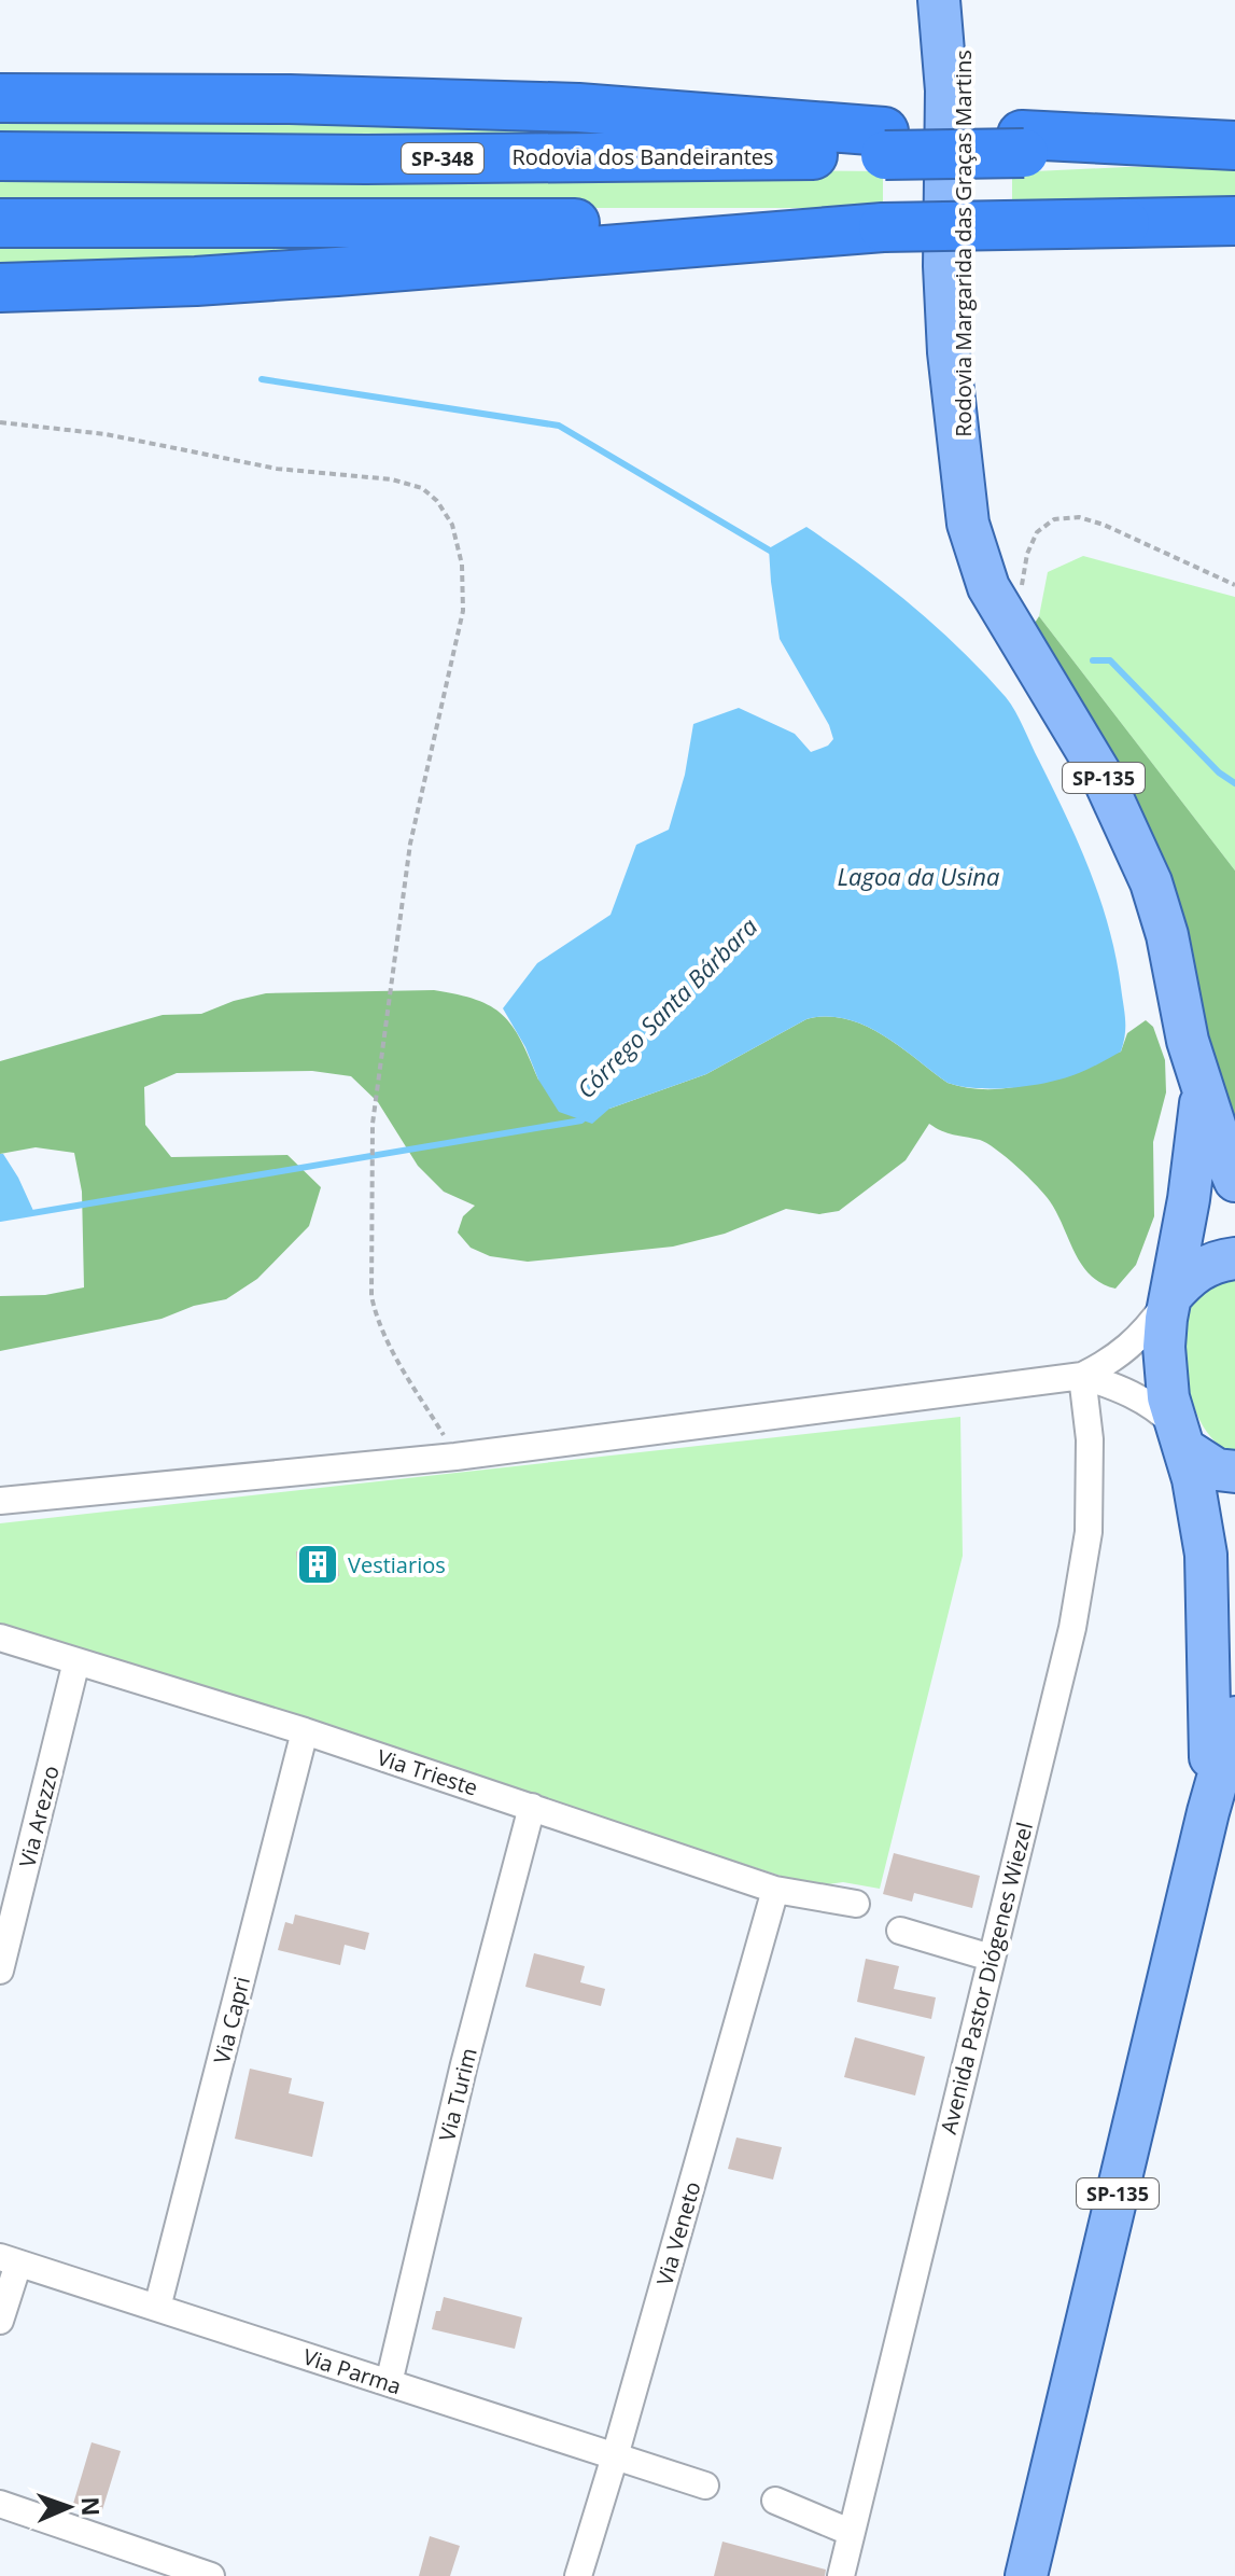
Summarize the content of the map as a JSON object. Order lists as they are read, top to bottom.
{
  "streets": {
    "highway": ["Rodovia dos Bandeirantes", "SP-348"],
    "main road": ["Rodovia Margarida das Graças Martins", "SP-135"],
    "street": [
      "Via Trieste",
      "Via Arezzo",
      "Avenida Pastor Diógenes Wiezel",
      "Via Capri",
      "Via Turim",
      "Via Veneto",
      "Via Parma"
    ]
  },
  "crossings": [
    ["Via Trieste", "Via Arezzo"],
    ["Via Trieste", "Via Capri"],
    ["Via Trieste", "Via Turim"],
    ["Via Trieste", "Via Veneto"],
    ["Via Capri", "Via Parma"],
    ["Via Turim", "Via Parma"],
    ["Via Veneto", "Via Parma"]
  ],
  "water": ["Lagoa da Usina", "Córrego Santa Bárbara"],
  "places": {
    "building": ["Vestiarios"]
  },
  "north": "right"
}
